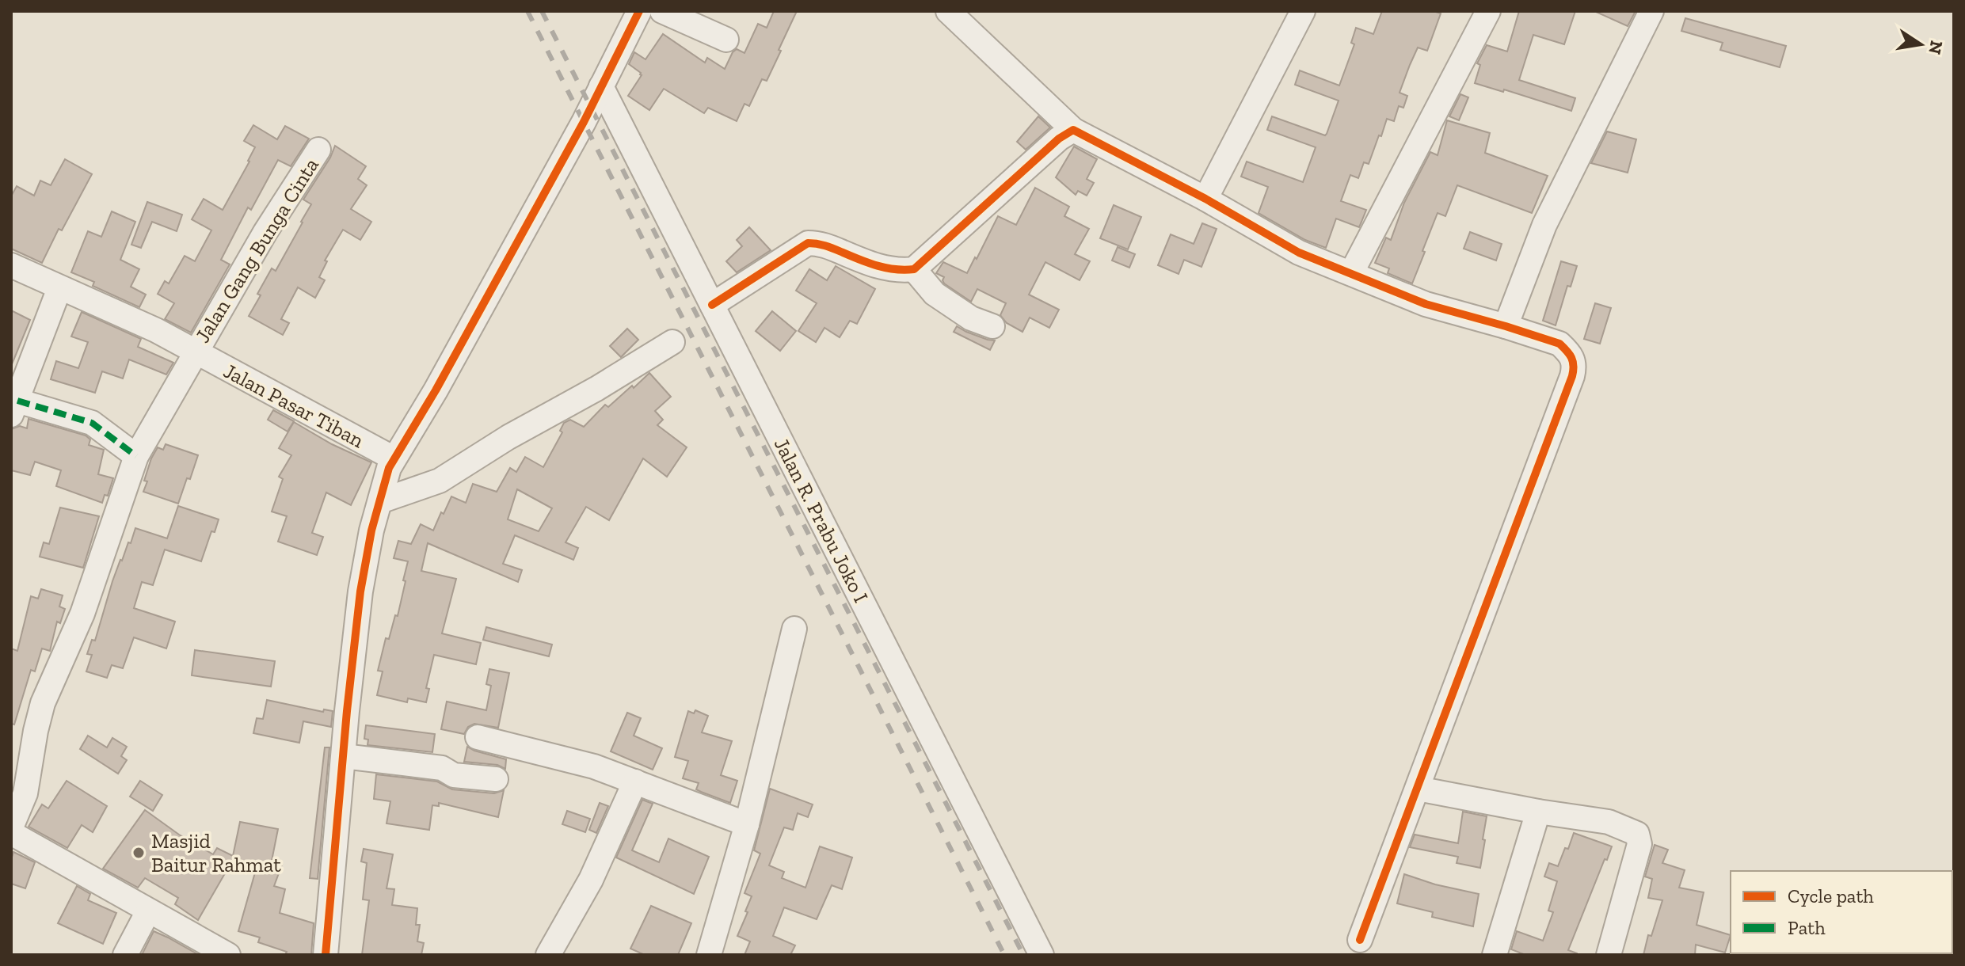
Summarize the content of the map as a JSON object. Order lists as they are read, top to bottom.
{
  "streets": {
    "street": ["Jalan Gang Bunga Cinta", "Jalan Pasar Tiban", "Jalan R. Prabu Joko I"]
  },
  "crossings": [
    ["Jalan Gang Bunga Cinta", "Jalan Pasar Tiban"]
  ],
  "places": ["Masjid Baitur Rahmat"],
  "legend": ["Cycle path", "Path"],
  "north": "right"
}
